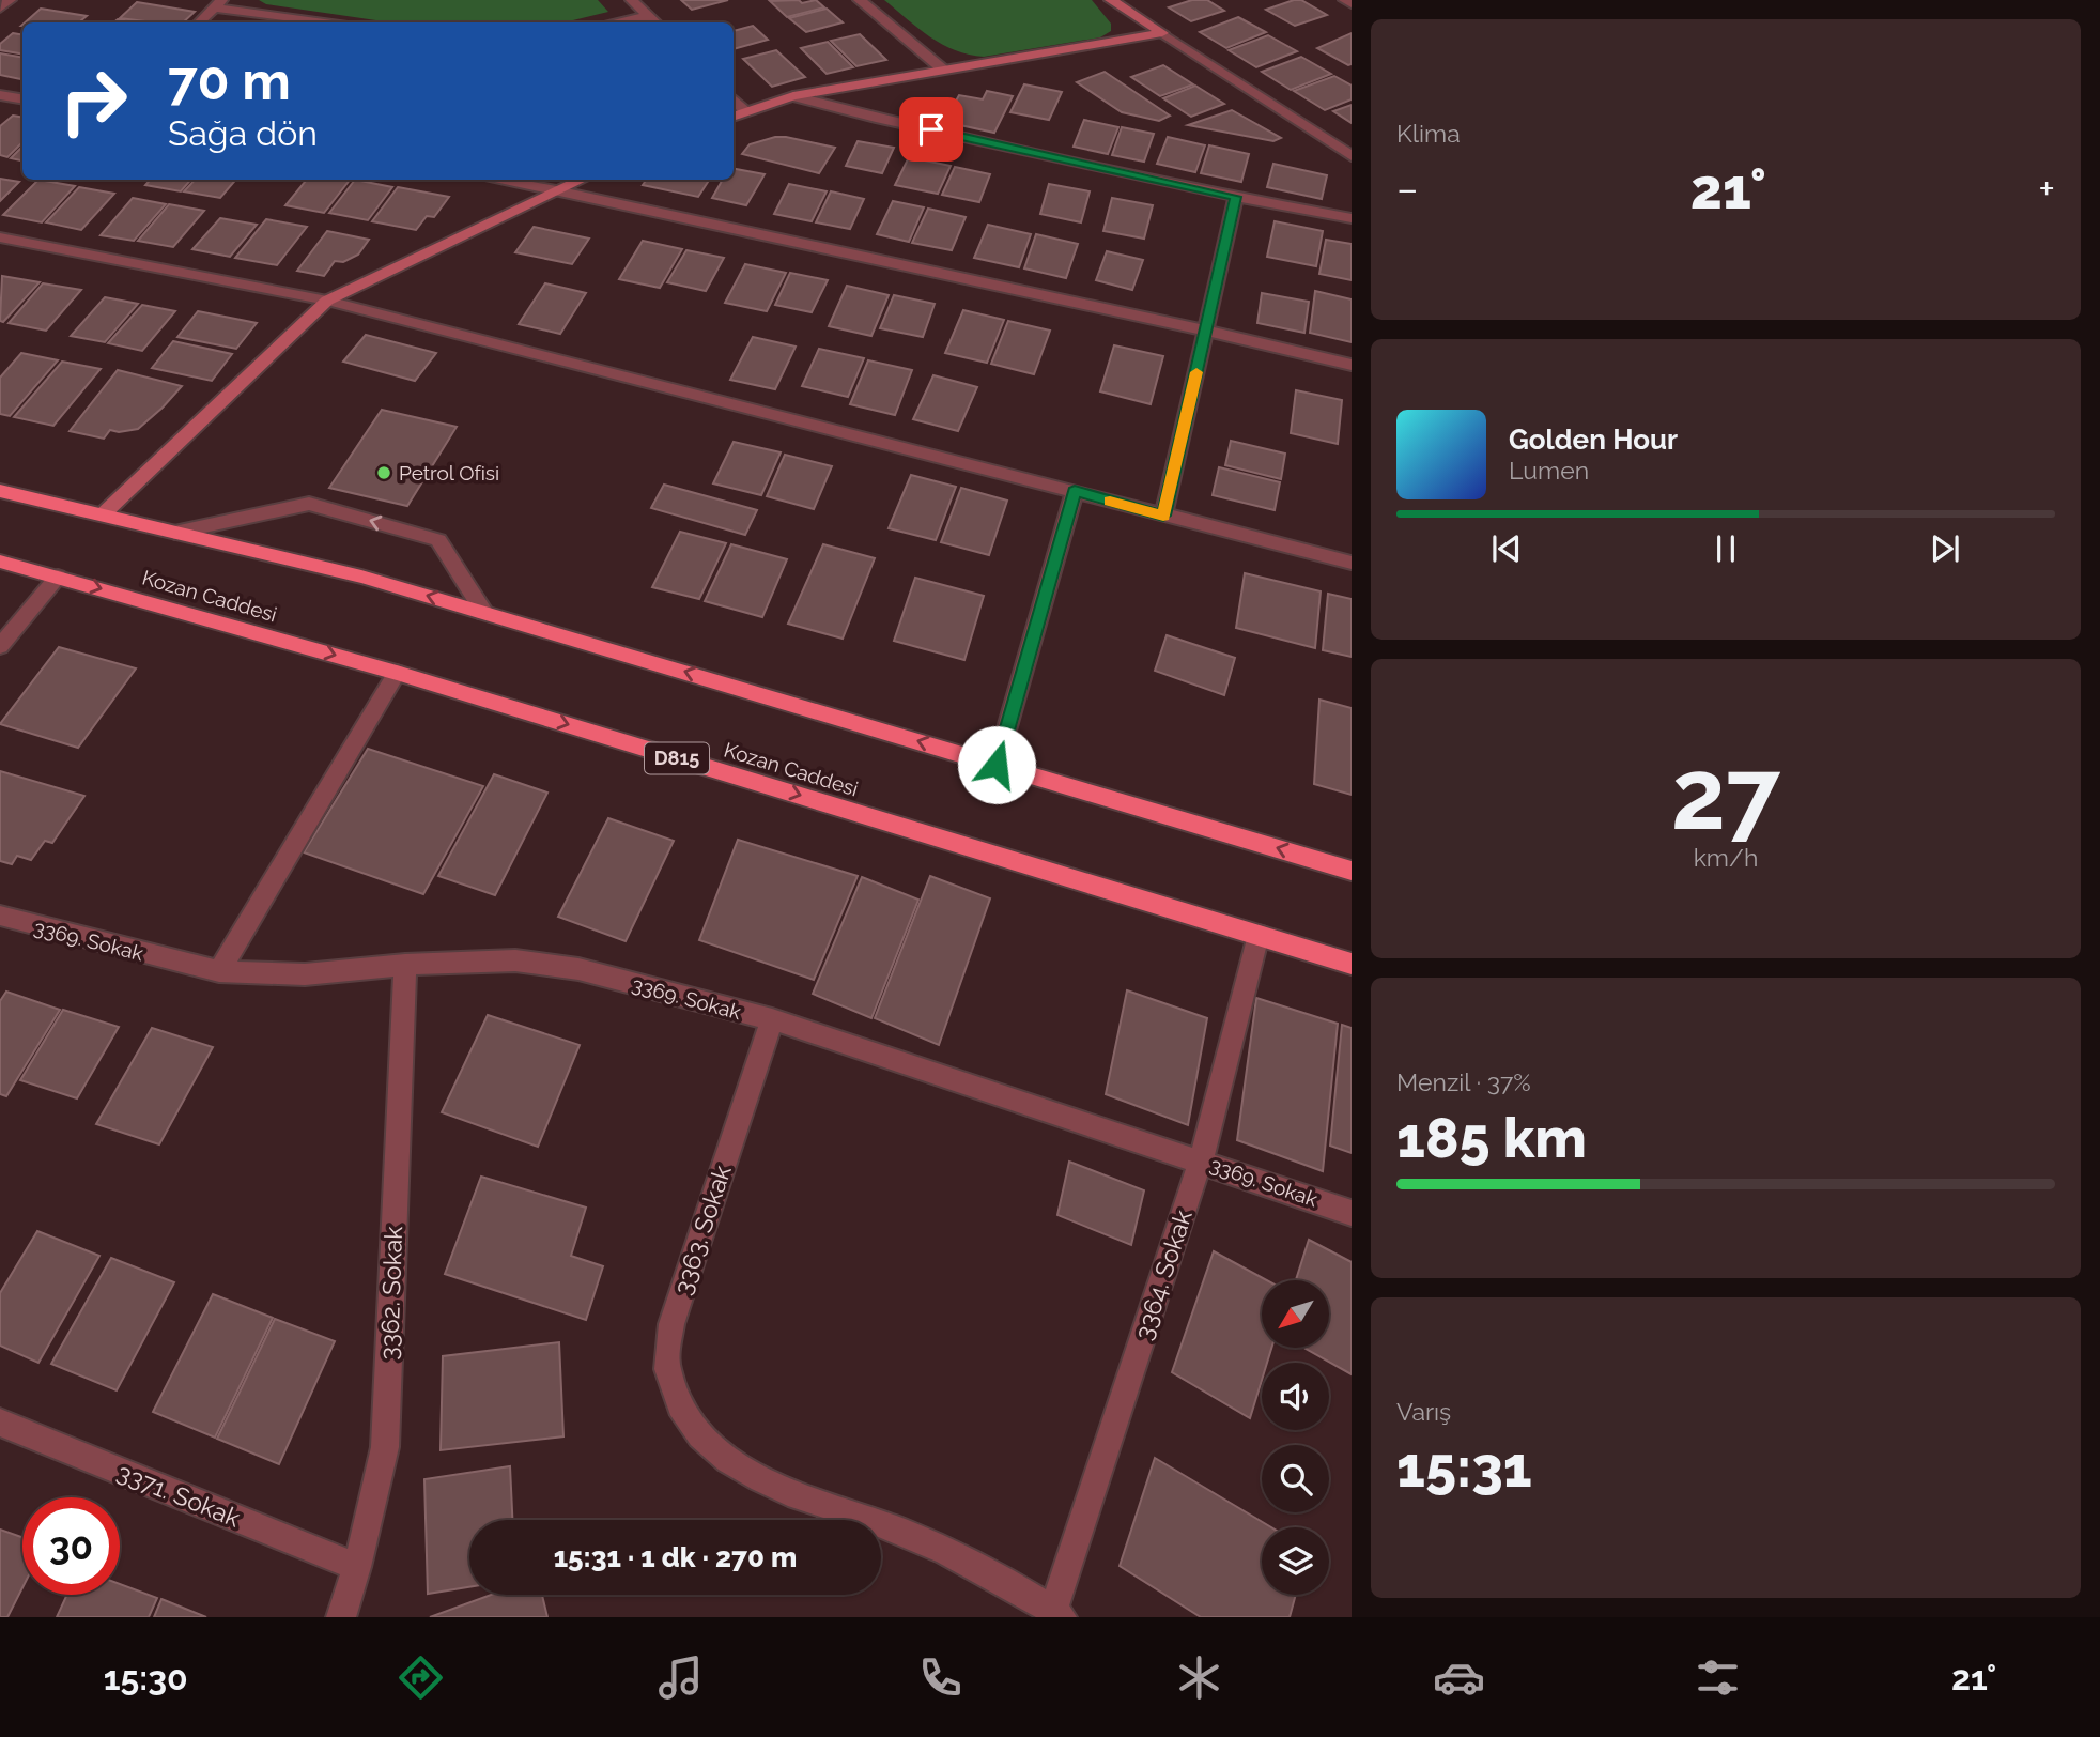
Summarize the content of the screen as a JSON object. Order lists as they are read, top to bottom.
{
  "streets": {
    "highway": ["Kozan Caddesi", "D815"],
    "street": [
      "3369. Sokak",
      "3363. Sokak",
      "3364. Sokak",
      "3362. Sokak",
      "3371. Sokak"
    ]
  },
  "crossings": [
    ["Kozan Caddesi", "3364. Sokak"],
    ["3369. Sokak", "3363. Sokak"],
    ["3369. Sokak", "3364. Sokak"],
    ["3369. Sokak", "3362. Sokak"],
    ["3363. Sokak", "3364. Sokak"],
    ["3362. Sokak", "3371. Sokak"]
  ],
  "places": ["Petrol Ofisi"],
  "north": "bottom left",
  "page": {
    "tile": [
      "Klima",
      ["27", "km/h"],
      ["Menzil · 37%", "185 km"],
      ["Varış", "15:31"]
    ],
    "turn": ["70 m", "Sağa dön"],
    "heat": ["−", "21°", "+"],
    "song": ["Golden Hour", "Lumen"],
    "limit": "30",
    "trip": "15:31 · 1 dk · 270 m",
    "tabs": ["15:30", "21°"]
  }
}
